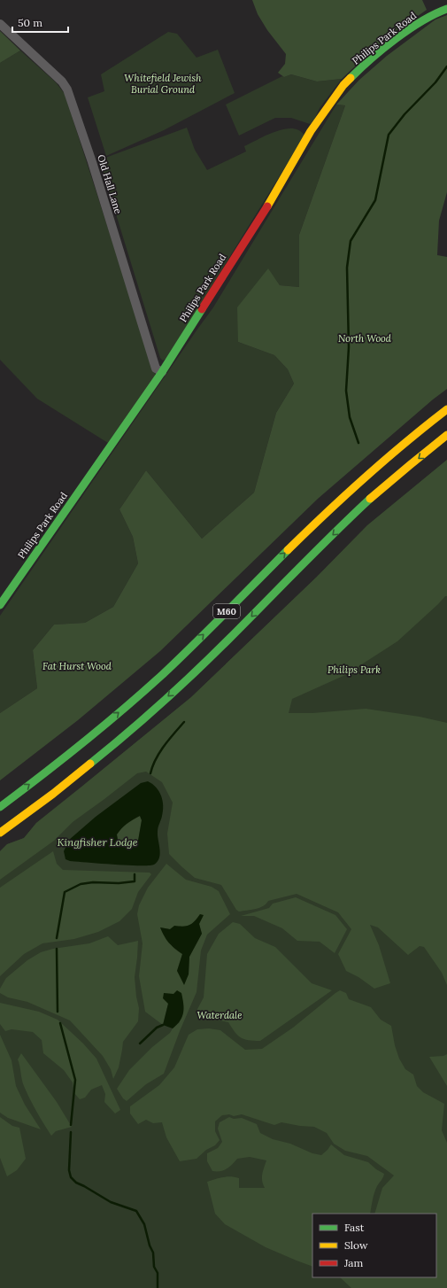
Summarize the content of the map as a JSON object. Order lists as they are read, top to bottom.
{
  "streets": {
    "main road": ["Philips Park Road", "M60"],
    "street": ["Old Hall Lane"]
  },
  "crossings": [
    ["Philips Park Road", "Old Hall Lane"]
  ],
  "water": ["Kingfisher Lodge"],
  "parks": [
    "Whitefield Jewish Burial Ground",
    "North Wood",
    "Fat Hurst Wood",
    "Philips Park",
    "Waterdale"
  ],
  "legend": ["Fast", "Slow", "Jam"],
  "scale_bar": "50 m"
}
